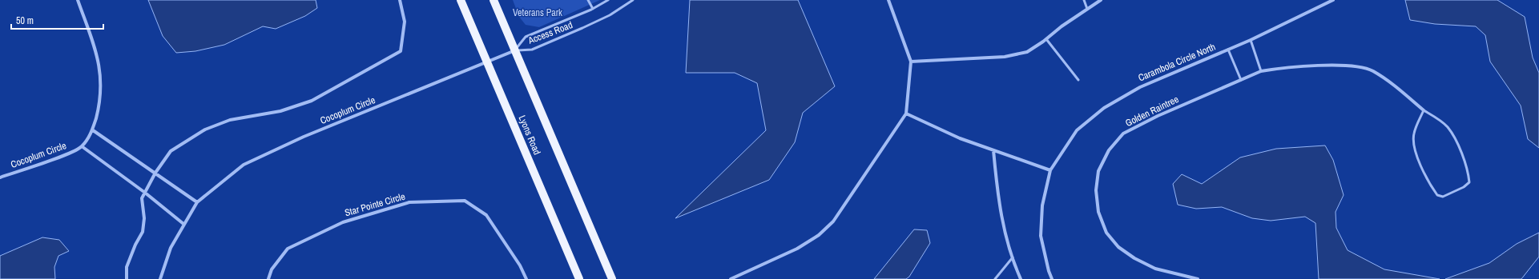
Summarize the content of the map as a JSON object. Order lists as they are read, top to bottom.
{
  "streets": {
    "main road": ["Lyons Road"],
    "street": [
      "Carambola Circle North",
      "Cocoplum Circle",
      "Golden Raintree",
      "Star Pointe Circle"
    ],
    "lane": ["Access Road"]
  },
  "crossings": [
    ["Access Road", "Cocoplum Circle"],
    ["Access Road", "Lyons Road"],
    ["Cocoplum Circle", "Lyons Road"]
  ],
  "parks": ["Veterans Park"],
  "scale_bar": "50 m"
}
